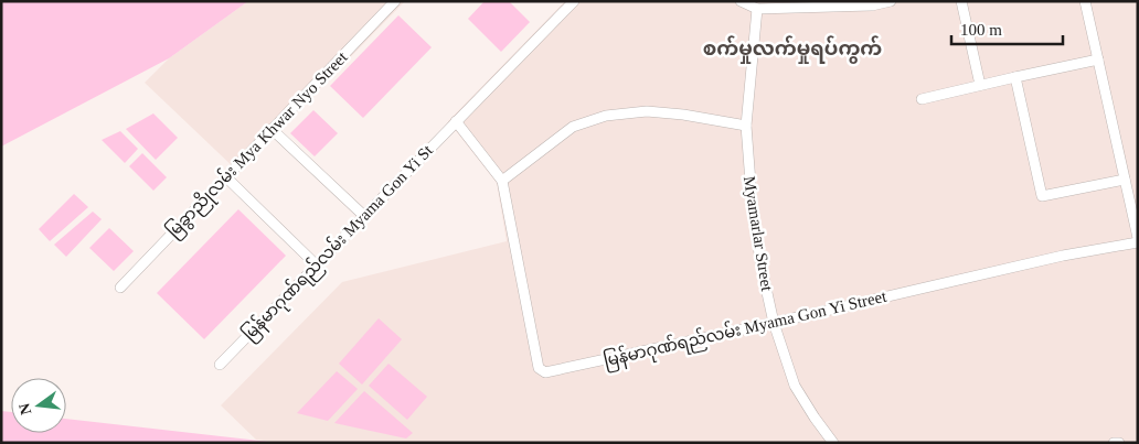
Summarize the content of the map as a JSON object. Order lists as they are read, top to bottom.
{
  "streets": {
    "street": [
      "မြခွာညိုလမ်း Mya Khwar Nyo Street",
      "Myamarlar Street",
      "မြန်မာဂုဏ်ရည်လမ်း Myama Gon Yi St",
      "မြန်မာဂုဏ်ရည်လမ်း Myama Gon Yi Street"
    ]
  },
  "crossings": [
    ["Myamarlar Street", "မြန်မာဂုဏ်ရည်လမ်း Myama Gon Yi Street"]
  ],
  "districts": ["စက်မှုလက်မှုရပ်ကွက်"],
  "scale_bar": "100 m",
  "north": "left"
}
